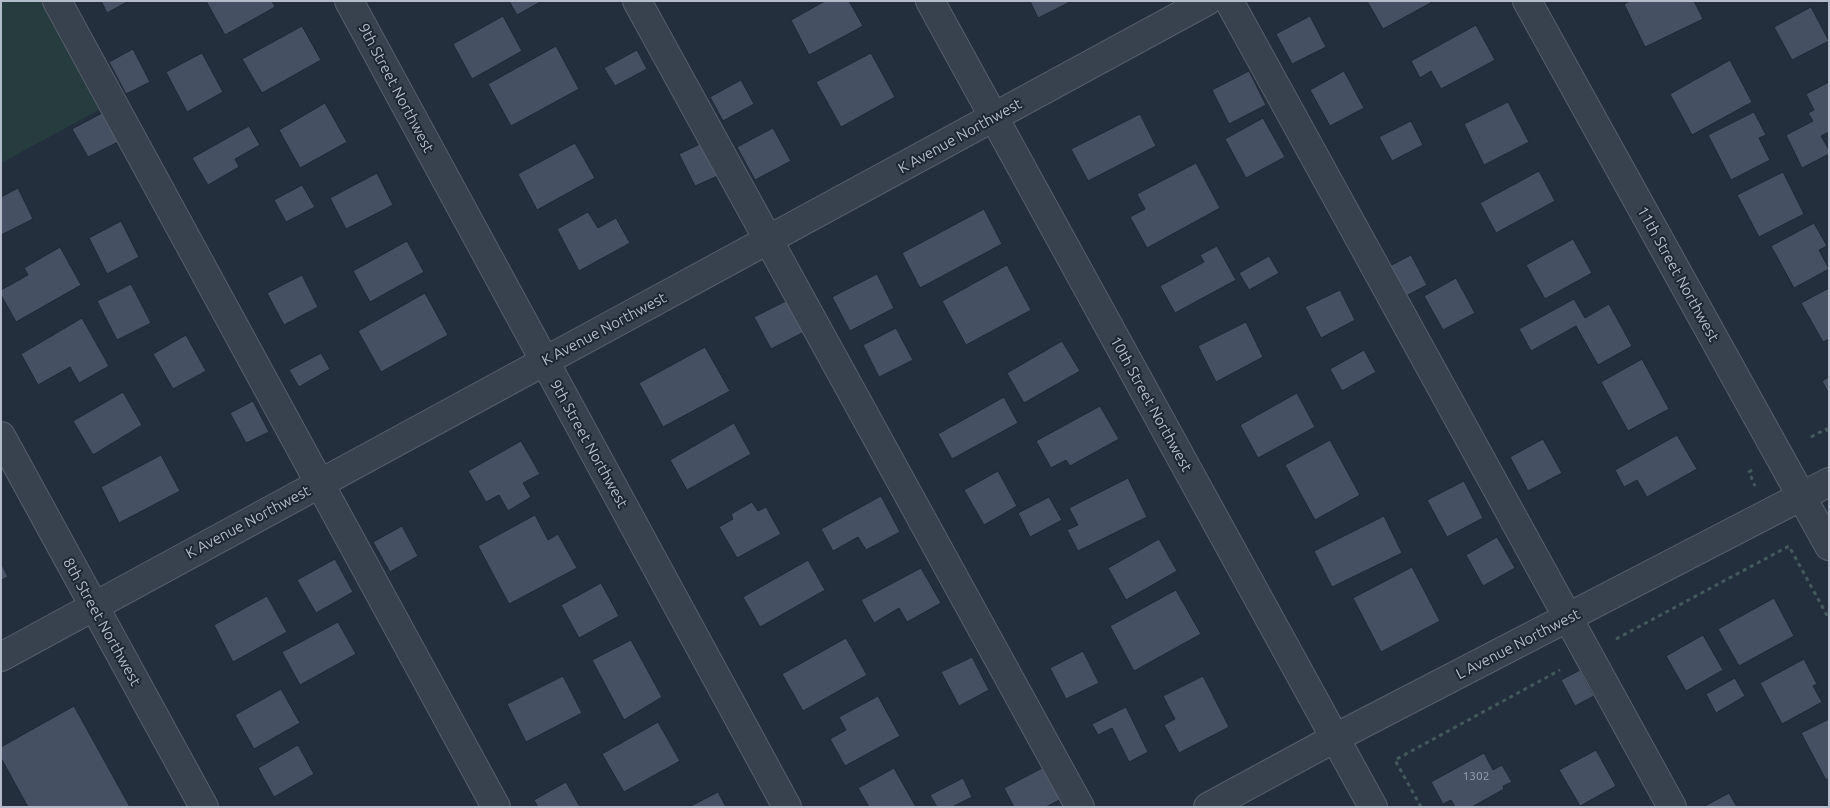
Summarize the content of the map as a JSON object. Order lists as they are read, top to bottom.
{
  "streets": {
    "street": [
      "9th Street Northwest",
      "K Avenue Northwest",
      "11th Street Northwest",
      "10th Street Northwest",
      "8th Street Northwest",
      "L Avenue Northwest"
    ]
  },
  "crossings": [
    ["9th Street Northwest", "K Avenue Northwest"],
    ["K Avenue Northwest", "10th Street Northwest"],
    ["K Avenue Northwest", "8th Street Northwest"],
    ["11th Street Northwest", "L Avenue Northwest"],
    ["10th Street Northwest", "L Avenue Northwest"]
  ],
  "house_numbers": ["1302"]
}
